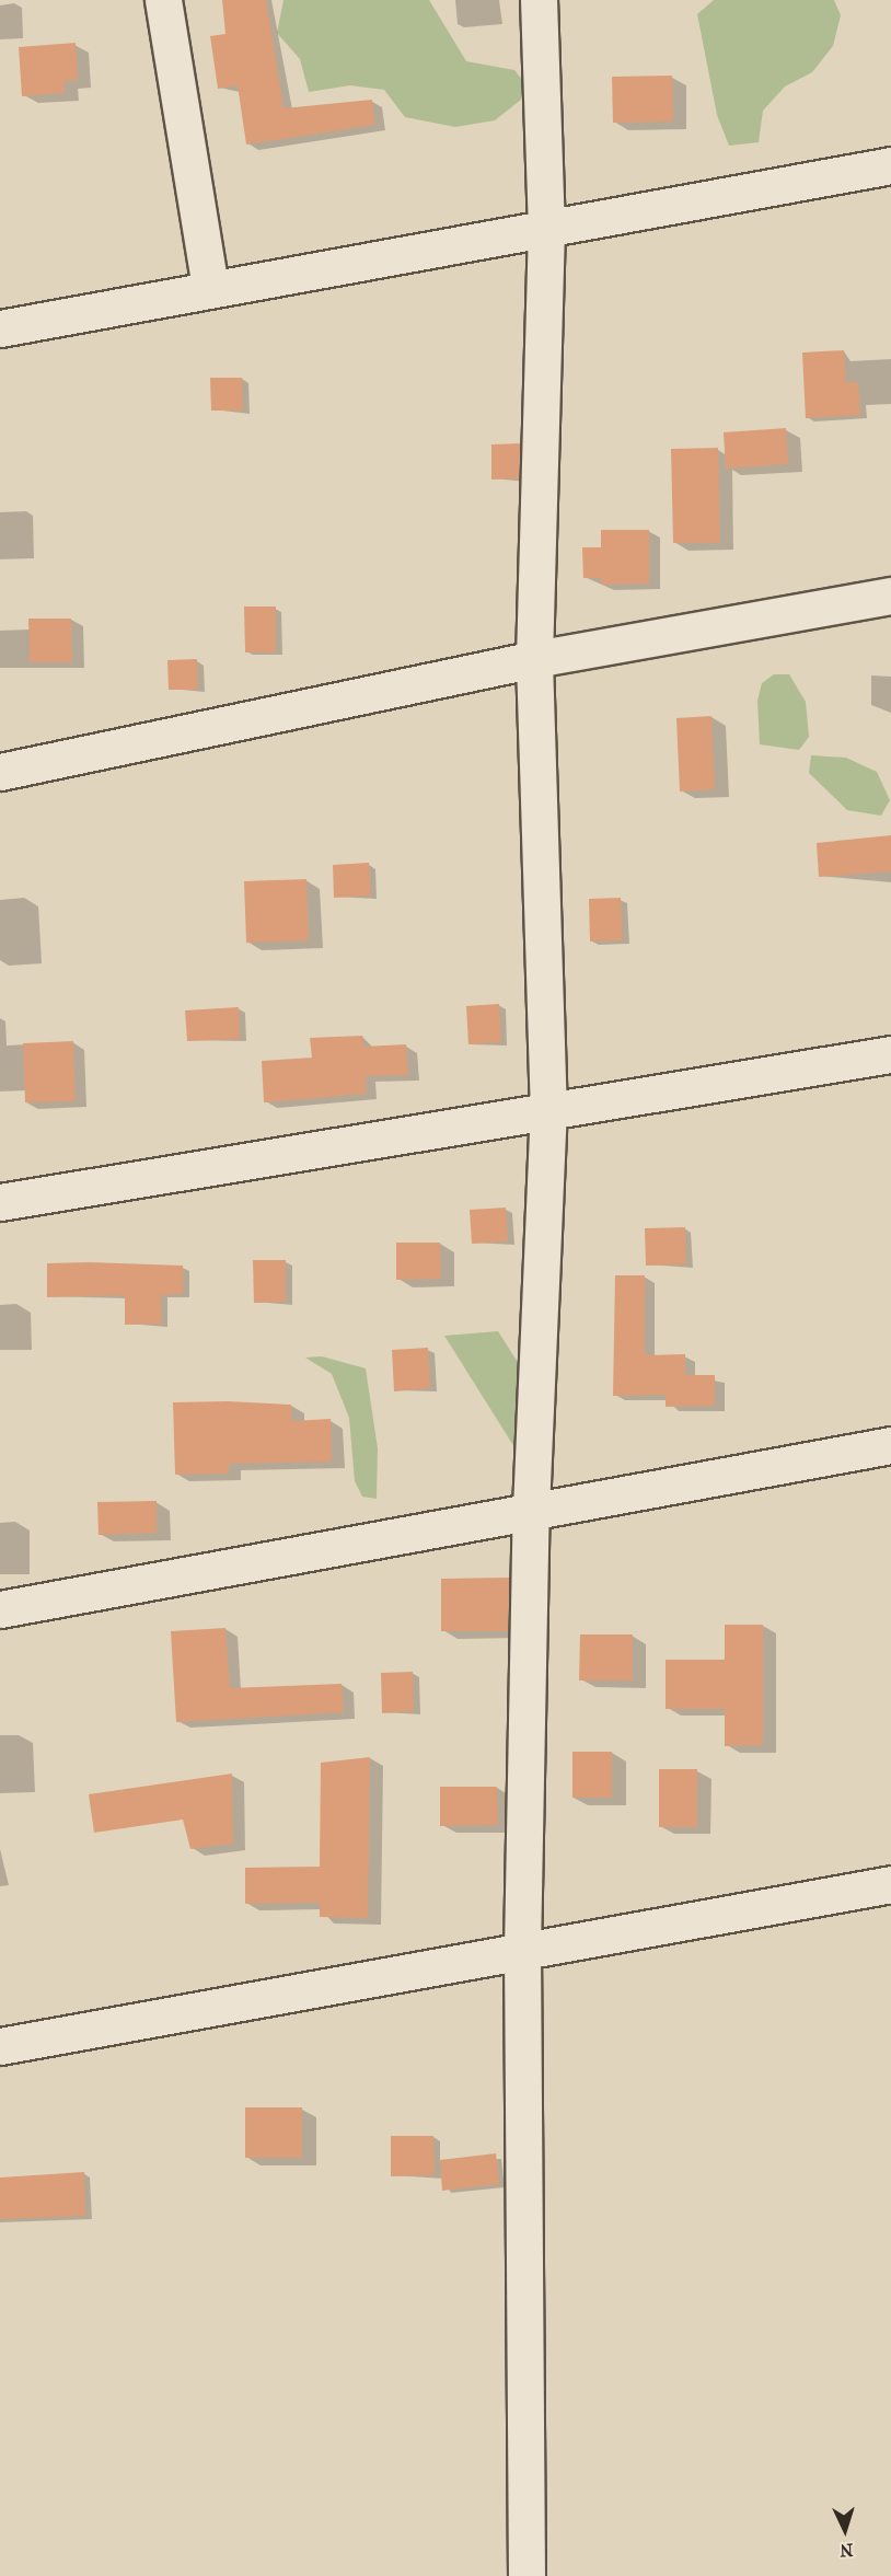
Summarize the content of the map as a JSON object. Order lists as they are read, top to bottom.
{
  "north": "bottom"
}
